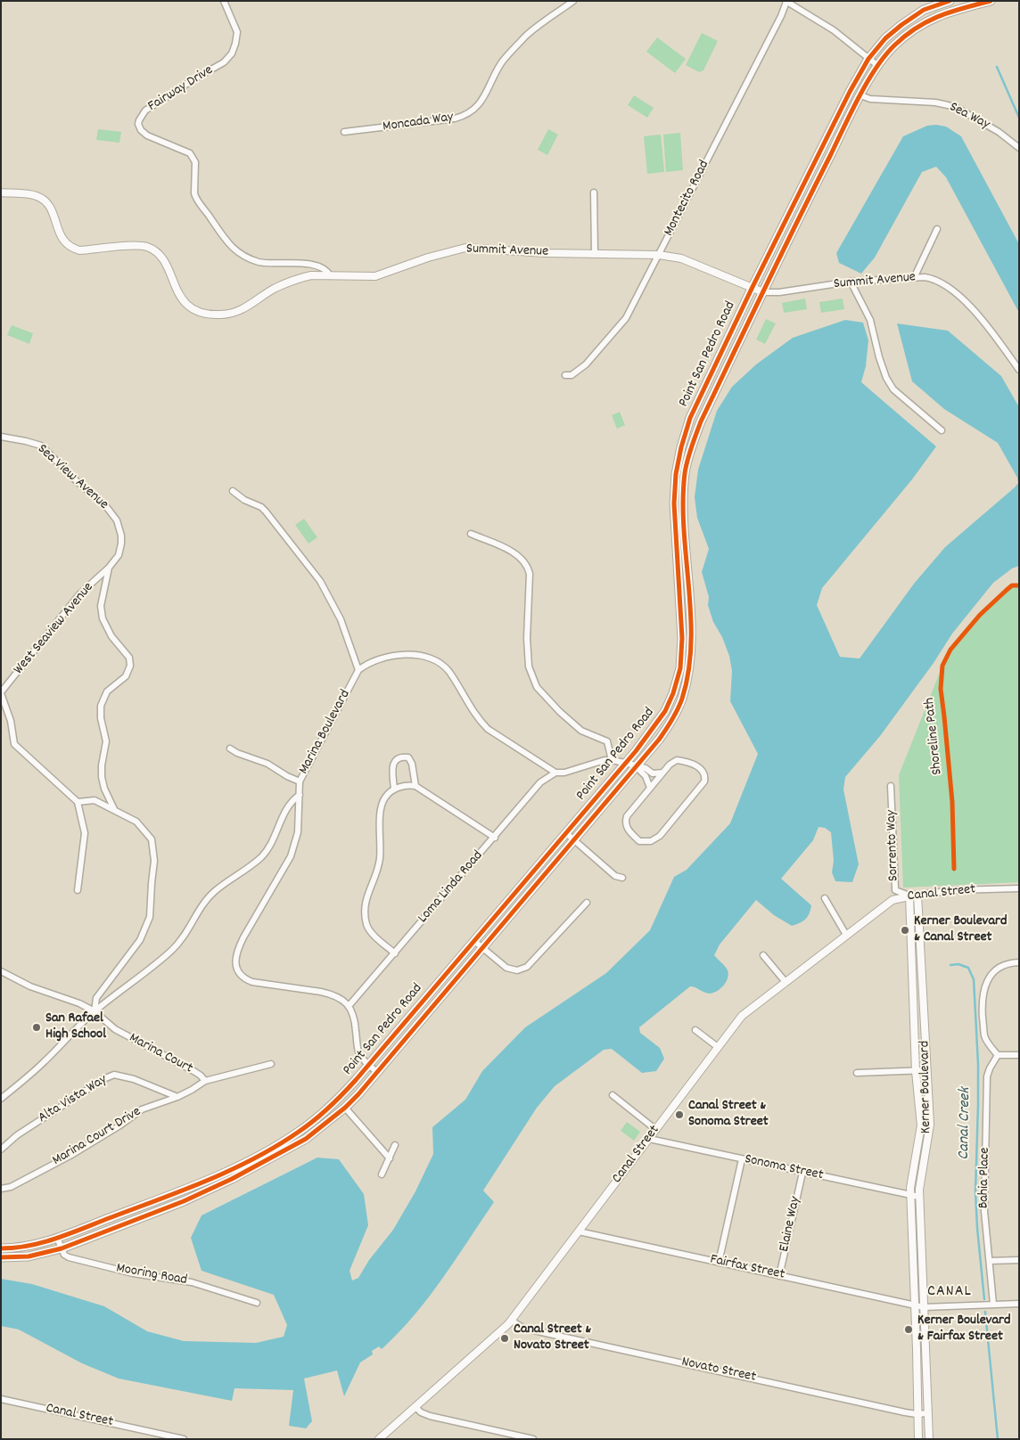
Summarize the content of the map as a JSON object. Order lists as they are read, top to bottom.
{
  "streets": {
    "main road": ["Point San Pedro Road"],
    "street": [
      "Fairway Drive",
      "Sea Way",
      "Moncada Way",
      "Montecito Road",
      "Summit Avenue",
      "Sea View Avenue",
      "West Seaview Avenue",
      "Marina Boulevard",
      "Sorrento Way",
      "Loma Linda Road",
      "Canal Street",
      "Marina Court",
      "Kerner Boulevard",
      "Alta Vista Way",
      "Marina Court Drive",
      "Sonoma Street",
      "Bahia Place",
      "Elaine Way",
      "Fairfax Street",
      "Mooring Road",
      "Novato Street"
    ],
    "cycle path": ["Shoreline Path"]
  },
  "crossings": [
    ["Fairway Drive", "Summit Avenue"],
    ["Sea Way", "Point San Pedro Road"],
    ["Montecito Road", "Summit Avenue"],
    ["Summit Avenue", "Point San Pedro Road"],
    ["Point San Pedro Road", "Mooring Road"],
    ["Sea View Avenue", "West Seaview Avenue"],
    ["Marina Boulevard", "Loma Linda Road"],
    ["Sorrento Way", "Canal Street"],
    ["Sorrento Way", "Kerner Boulevard"],
    ["Canal Street", "Kerner Boulevard"],
    ["Canal Street", "Sonoma Street"],
    ["Canal Street", "Fairfax Street"],
    ["Canal Street", "Novato Street"],
    ["Marina Court", "Marina Court Drive"],
    ["Kerner Boulevard", "Sonoma Street"],
    ["Kerner Boulevard", "Fairfax Street"],
    ["Kerner Boulevard", "Novato Street"],
    ["Alta Vista Way", "Marina Court Drive"],
    ["Sonoma Street", "Elaine Way"],
    ["Bahia Place", "Fairfax Street"],
    ["Elaine Way", "Fairfax Street"]
  ],
  "districts": ["CANAL"],
  "water": ["Canal Creek"],
  "places": [
    "Kerner Boulevard & Canal Street",
    "San Rafael High School",
    "Canal Street & Sonoma Street",
    "Kerner Boulevard & Fairfax Street",
    "Canal Street & Novato Street"
  ]
}
